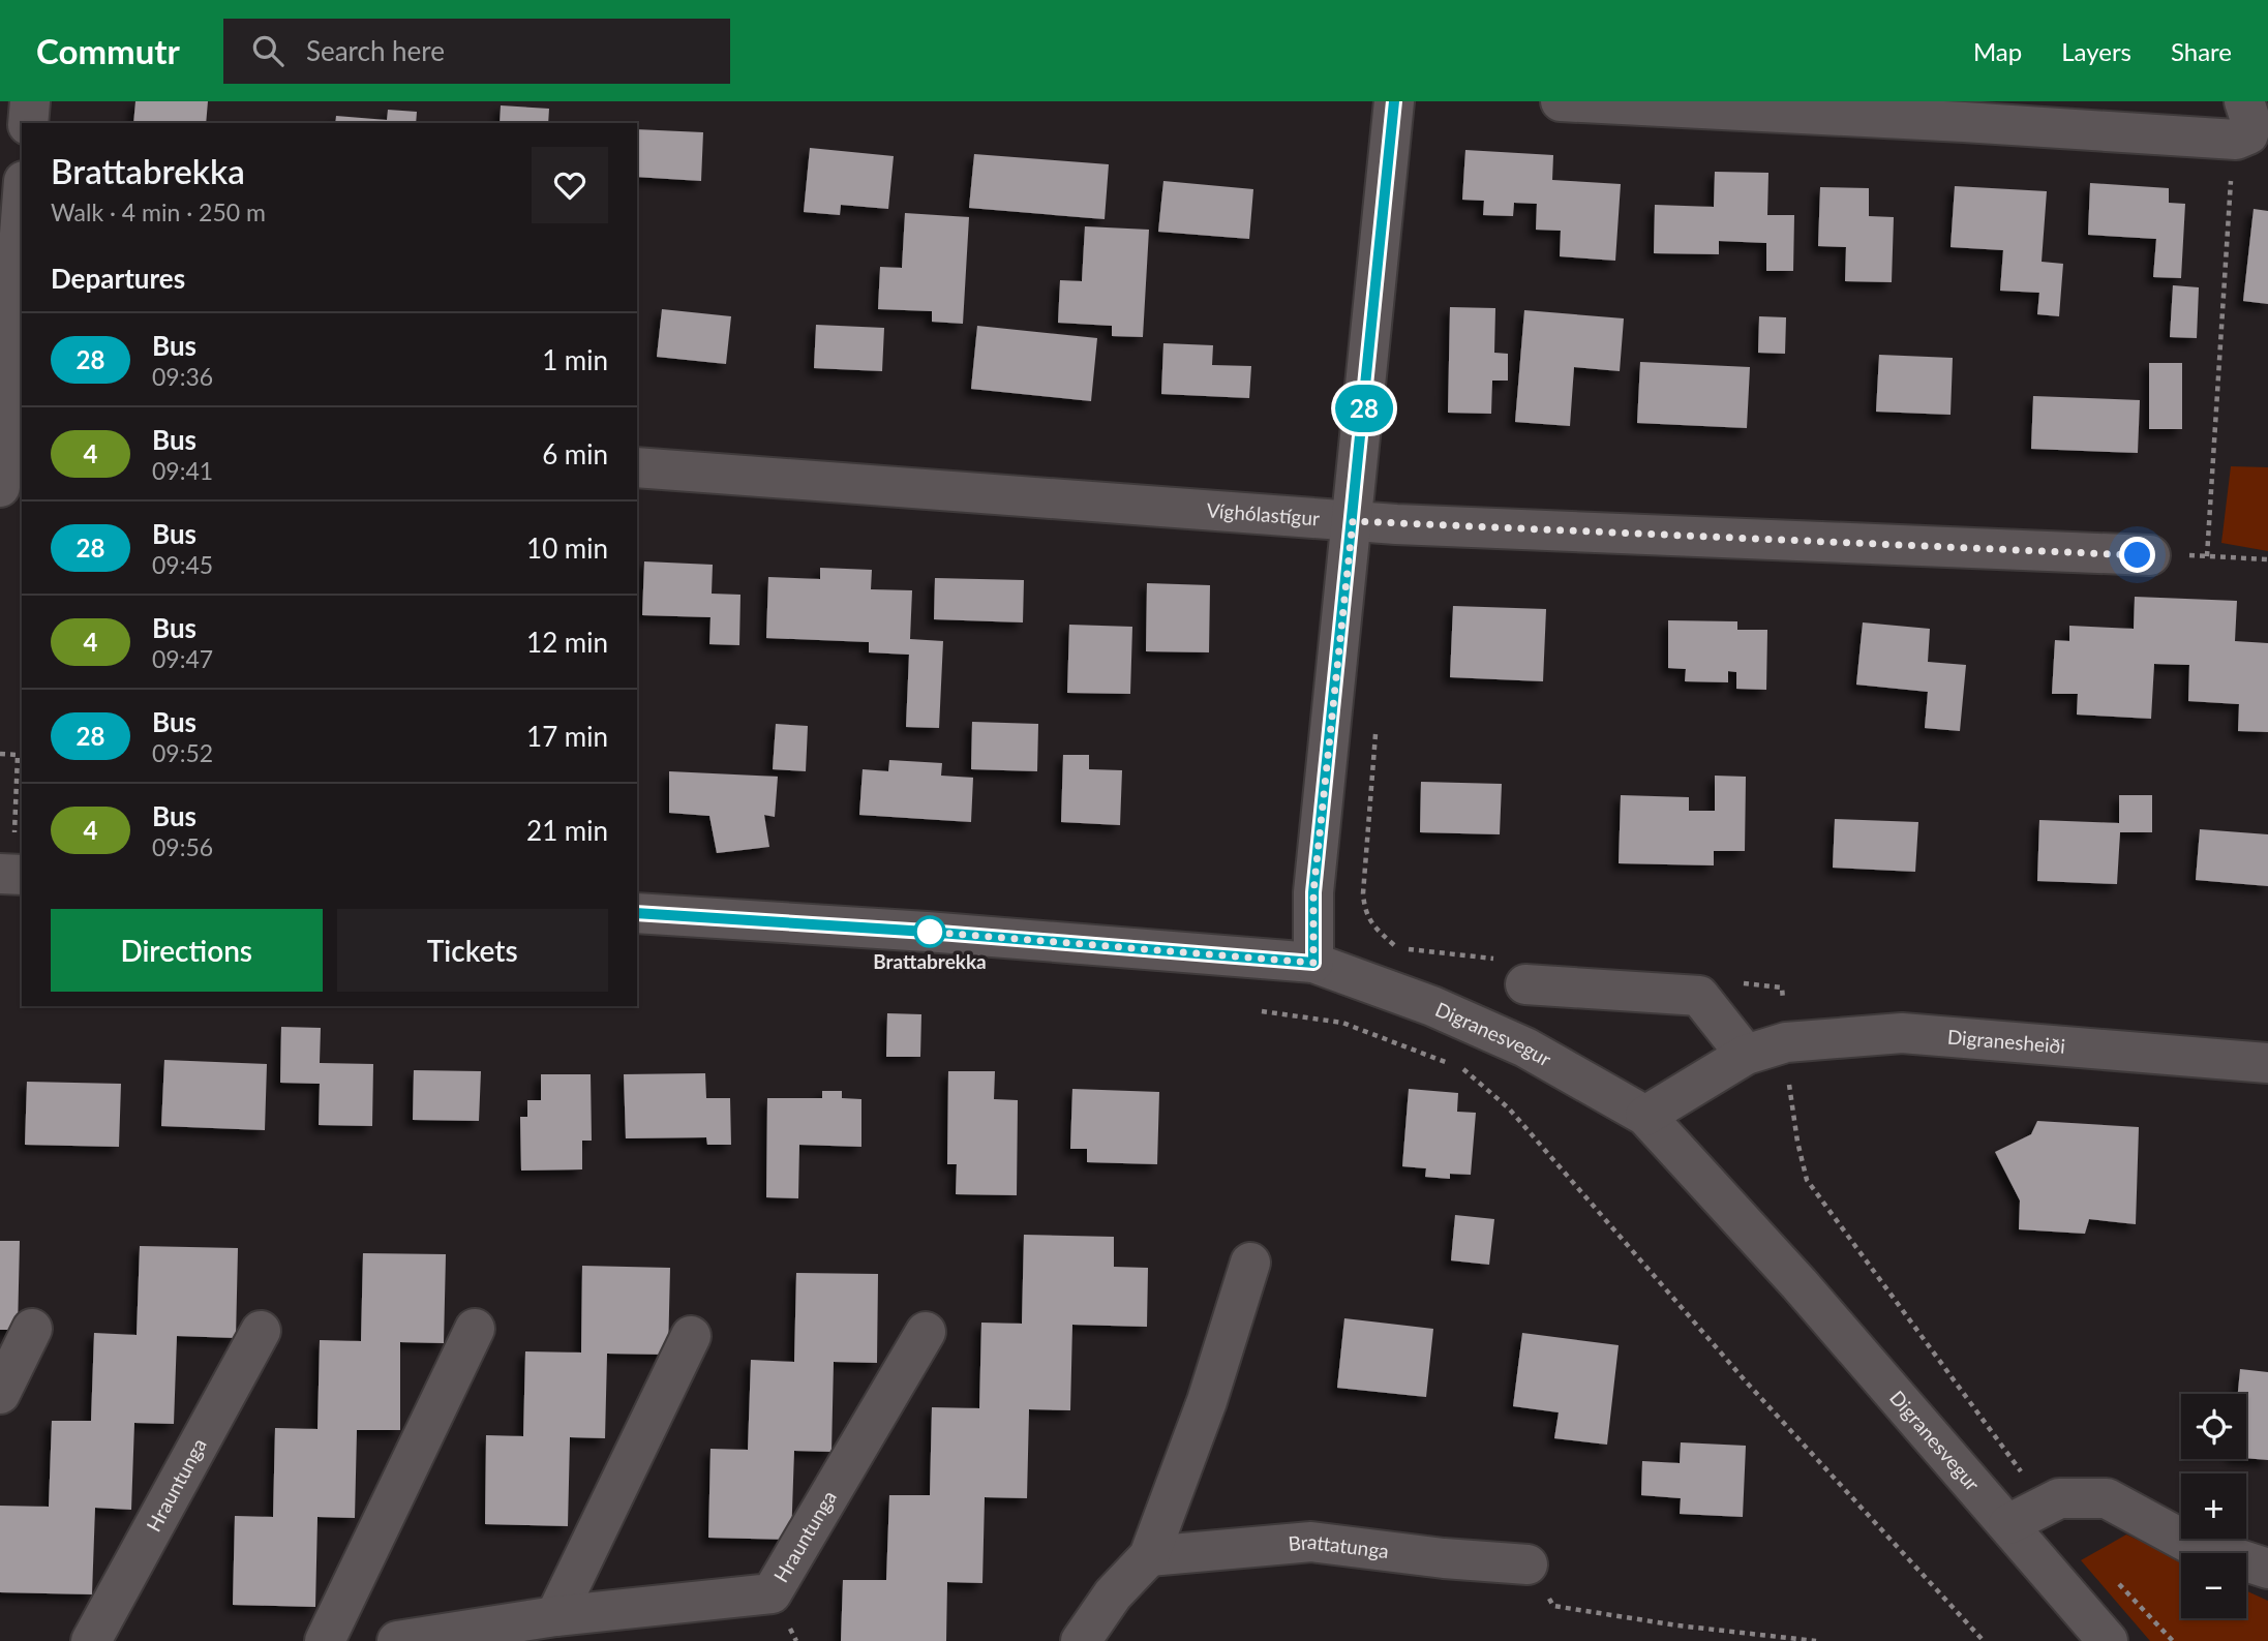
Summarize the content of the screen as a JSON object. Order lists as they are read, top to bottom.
{
  "streets": {
    "street": [
      "Víghólastígur",
      "Digranesvegur",
      "Digranesheiði",
      "Hrauntunga",
      "Brattatunga"
    ]
  },
  "crossings": [
    ["Digranesvegur", "Digranesheiði"]
  ],
  "places": ["Brattabrekka"],
  "lines": ["bus line 28"],
  "page": {
    "header": "Commutr",
    "search": "Search here",
    "nav": ["Map", "Layers", "Share"],
    "on_map": "28",
    "heading": [
      ["Brattabrekka", "Walk · 4 min · 250 m"],
      "Departures"
    ],
    "list": [
      {
        "mark": "28",
        "name": "Bus",
        "note": "09:36",
        "value": "1 min"
      },
      {
        "mark": "4",
        "name": "Bus",
        "note": "09:41",
        "value": "6 min"
      },
      {
        "mark": "28",
        "name": "Bus",
        "note": "09:45",
        "value": "10 min"
      },
      {
        "mark": "4",
        "name": "Bus",
        "note": "09:47",
        "value": "12 min"
      },
      {
        "mark": "28",
        "name": "Bus",
        "note": "09:52",
        "value": "17 min"
      },
      {
        "mark": "4",
        "name": "Bus",
        "note": "09:56",
        "value": "21 min"
      }
    ],
    "buttons": ["Directions", "Tickets"],
    "map_buttons": ["+", "−"]
  }
}
